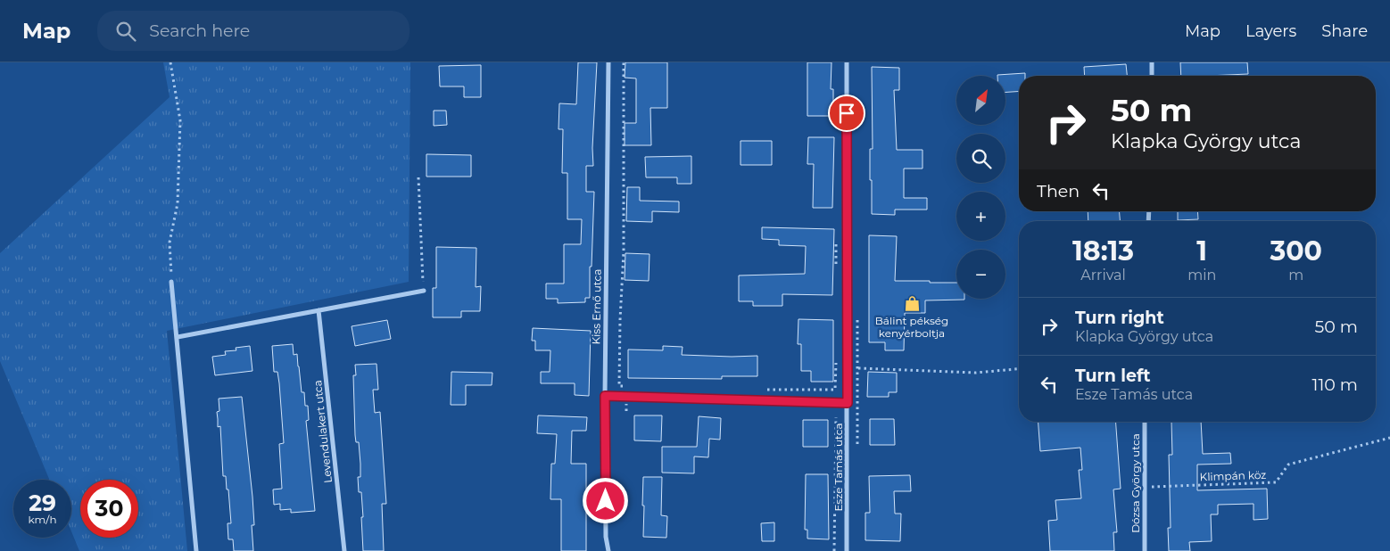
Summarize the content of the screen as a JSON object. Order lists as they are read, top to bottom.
{
  "streets": {
    "street": [
      "Kiss Ernő utca",
      "Levendulakert utca",
      "Esze Tamás utca",
      "Dózsa György utca"
    ],
    "path": ["Klimpán köz"]
  },
  "crossings": [
    ["Klimpán köz", "Dózsa György utca"]
  ],
  "places": {
    "shop": ["Bálint pékség kenyérboltja"]
  },
  "north": "top right",
  "page": {
    "header": "Map",
    "search": "Search here",
    "nav": ["Map", "Layers", "Share"],
    "map_buttons": ["+", "−"],
    "turn": ["50 m", "Klapka György utca"],
    "then": "Then",
    "eta": [
      "18:13",
      "Arrival",
      "1",
      "min",
      "300",
      "m"
    ],
    "list": [
      {
        "name": "Turn right",
        "note": "Klapka György utca",
        "value": "50 m"
      },
      {
        "name": "Turn left",
        "note": "Esze Tamás utca",
        "value": "110 m"
      }
    ],
    "speed": "29 km/h",
    "limit": "30"
  }
}
